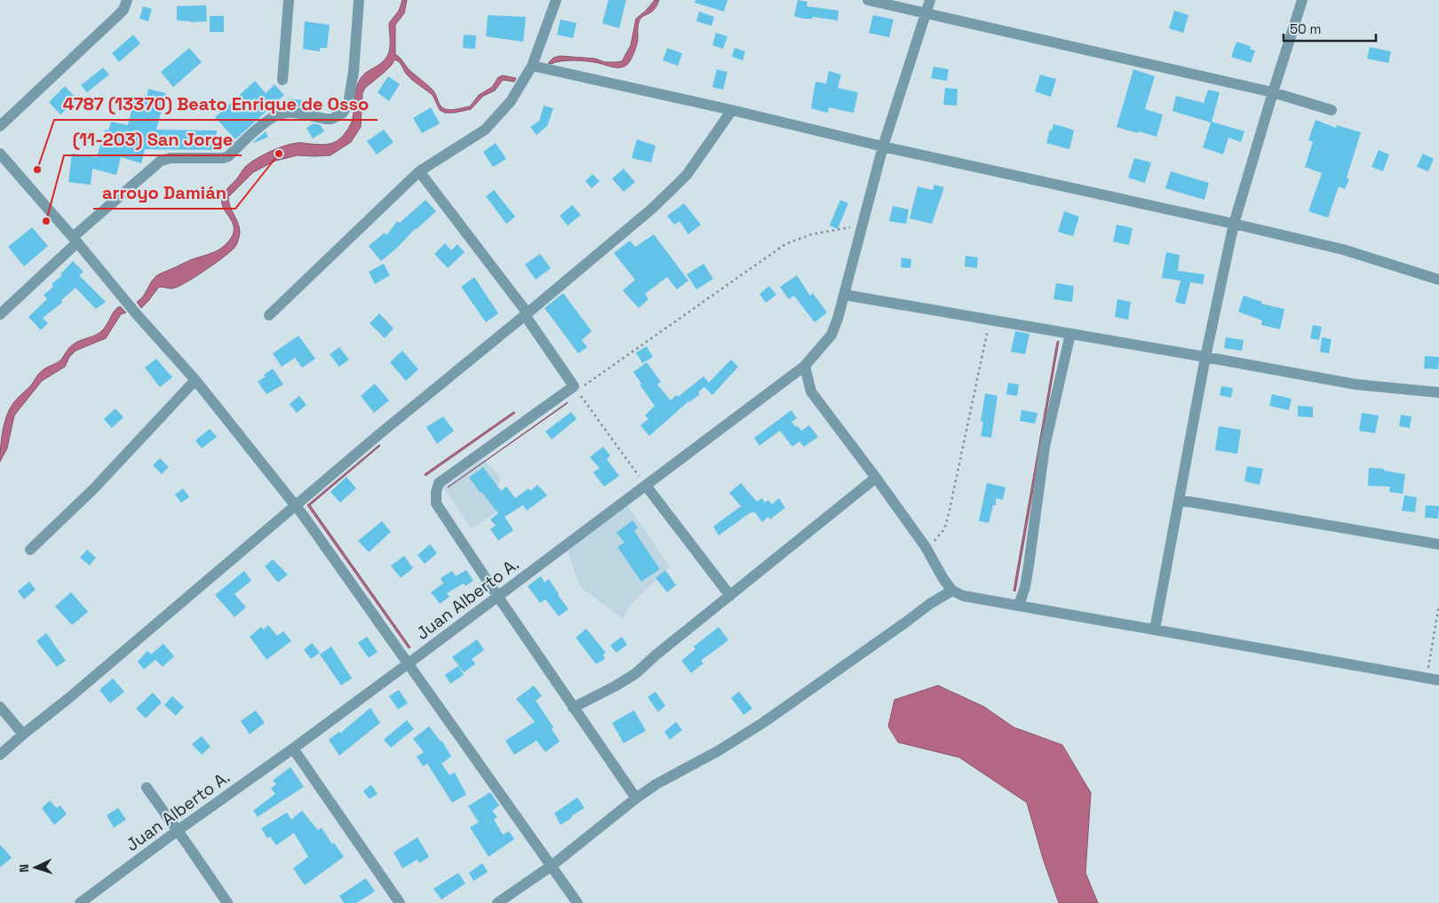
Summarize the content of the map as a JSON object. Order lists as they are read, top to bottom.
{
  "streets": {
    "street": ["Juan Alberto A."]
  },
  "places": ["arroyo Damián", "4787 (13370) Beato Enrique de Osso", "(11-203) San Jorge"],
  "scale_bar": "50 m",
  "north": "left"
}
